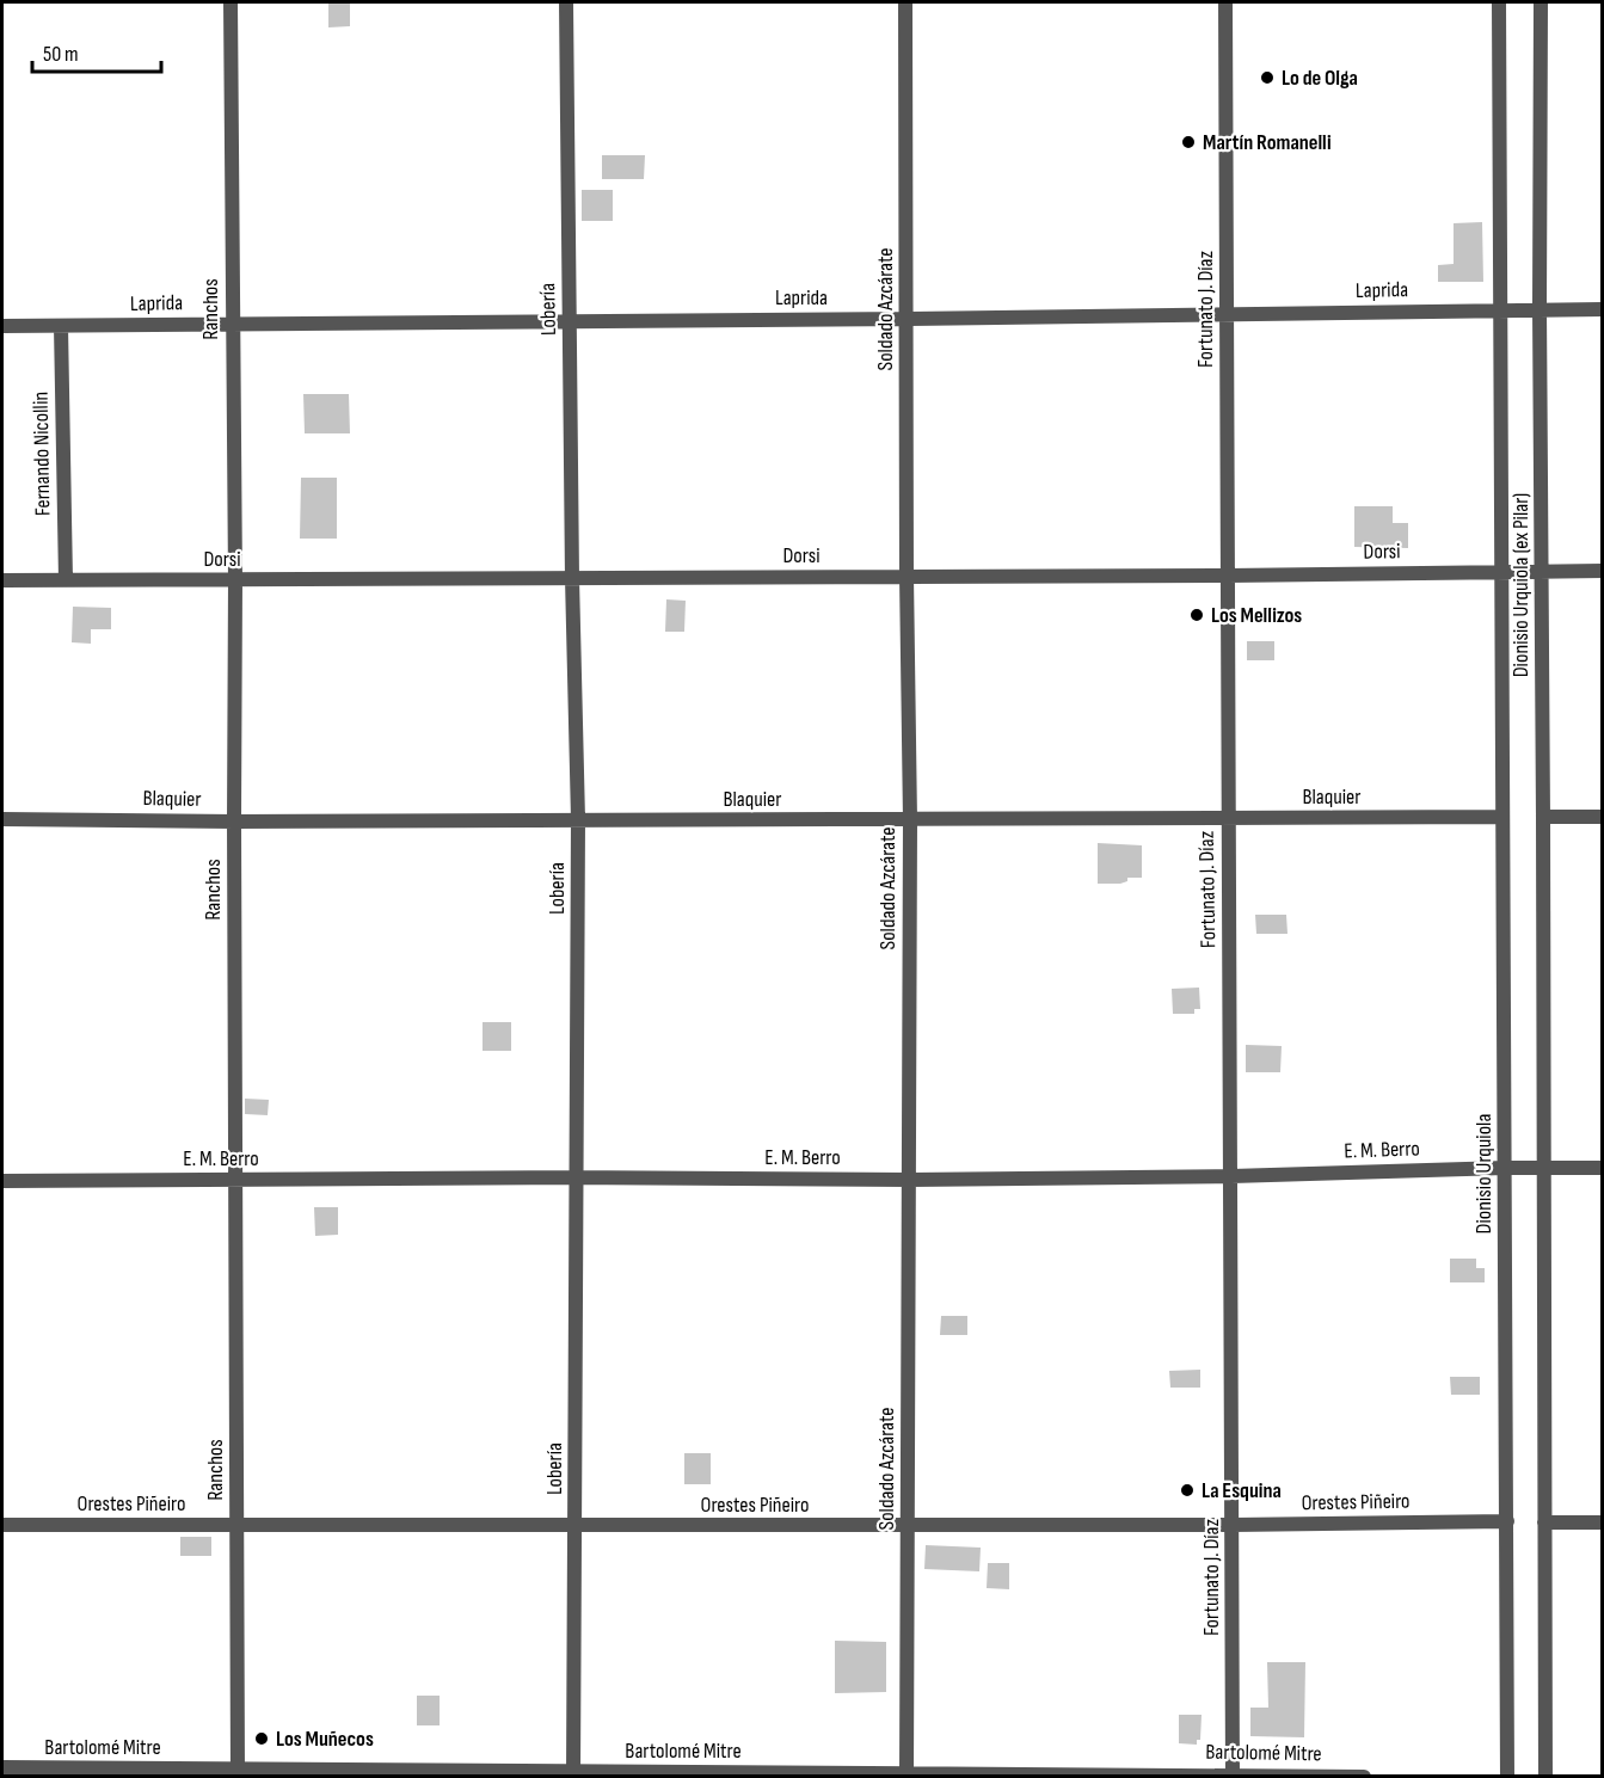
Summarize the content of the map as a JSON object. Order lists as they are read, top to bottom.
{
  "streets": {
    "street": [
      "Laprida",
      "Ranchos",
      "Lobería",
      "Soldado Azcárate",
      "Fortunato J. Díaz",
      "Fernando Nicollin",
      "Dorsi",
      "Dionisio Urquiola (ex Pilar)",
      "Blaquier",
      "E. M. Berro",
      "Dionisio Urquiola",
      "Orestes Piñeiro",
      "Bartolomé Mitre"
    ]
  },
  "crossings": [
    ["Laprida", "Ranchos"],
    ["Laprida", "Lobería"],
    ["Laprida", "Soldado Azcárate"],
    ["Laprida", "Fortunato J. Díaz"],
    ["Laprida", "Fernando Nicollin"],
    ["Laprida", "Dionisio Urquiola (ex Pilar)"],
    ["Ranchos", "Dorsi"],
    ["Ranchos", "Blaquier"],
    ["Ranchos", "E. M. Berro"],
    ["Ranchos", "Orestes Piñeiro"],
    ["Ranchos", "Bartolomé Mitre"],
    ["Lobería", "Dorsi"],
    ["Lobería", "Blaquier"],
    ["Lobería", "E. M. Berro"],
    ["Lobería", "Orestes Piñeiro"],
    ["Lobería", "Bartolomé Mitre"],
    ["Soldado Azcárate", "Dorsi"],
    ["Soldado Azcárate", "Blaquier"],
    ["Soldado Azcárate", "E. M. Berro"],
    ["Soldado Azcárate", "Orestes Piñeiro"],
    ["Soldado Azcárate", "Bartolomé Mitre"],
    ["Fortunato J. Díaz", "Dorsi"],
    ["Fortunato J. Díaz", "Blaquier"],
    ["Fortunato J. Díaz", "E. M. Berro"],
    ["Fortunato J. Díaz", "Orestes Piñeiro"],
    ["Fortunato J. Díaz", "Bartolomé Mitre"],
    ["Fernando Nicollin", "Dorsi"],
    ["Dorsi", "Dionisio Urquiola (ex Pilar)"],
    ["Dorsi", "Dionisio Urquiola"],
    ["Dionisio Urquiola (ex Pilar)", "E. M. Berro"],
    ["Dionisio Urquiola (ex Pilar)", "Dionisio Urquiola"],
    ["Blaquier", "Dionisio Urquiola"],
    ["E. M. Berro", "Dionisio Urquiola"],
    ["Dionisio Urquiola", "Orestes Piñeiro"]
  ],
  "places": [
    "Lo de Olga",
    "Martín Romanelli",
    "Los Mellizos",
    "La Esquina",
    "Los Muñecos"
  ],
  "scale_bar": "50 m"
}
